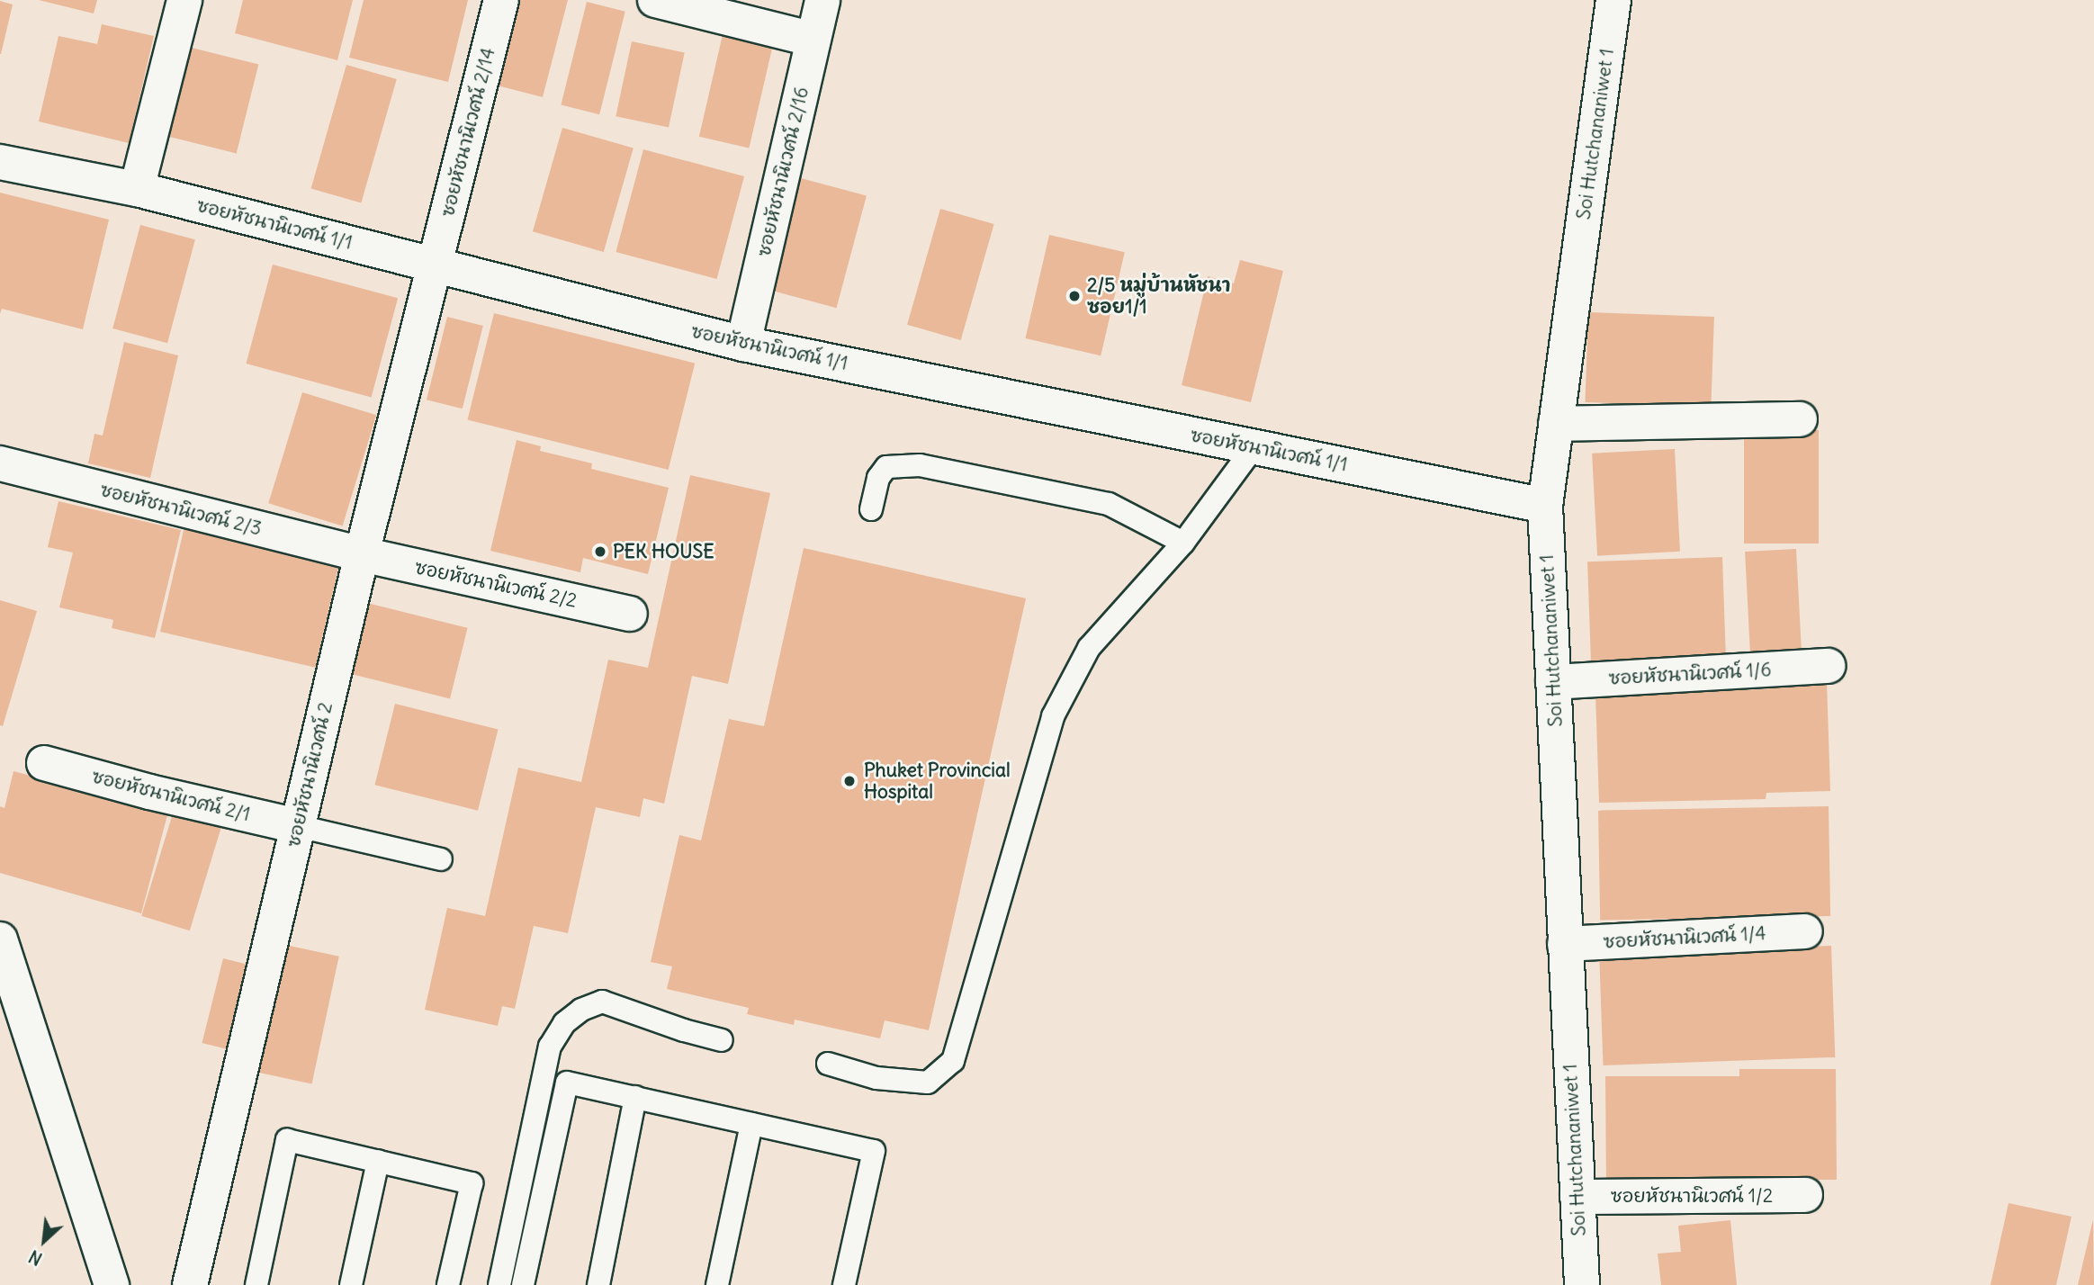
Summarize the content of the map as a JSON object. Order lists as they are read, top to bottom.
{
  "streets": {
    "street": [
      "ซอยหัชนานิเวศน์ 2/14",
      "Soi Hutchananiwet 1",
      "ซอยหัชนานิเวศน์ 2/16",
      "ซอยหัชนานิเวศน์ 1/1",
      "ซอยหัชนานิเวศน์ 2/3",
      "ซอยหัชนานิเวศน์ 2/2",
      "ซอยหัชนานิเวศน์ 1/6",
      "ซอยหัชนานิเวศน์ 2",
      "ซอยหัชนานิเวศน์ 2/1",
      "ซอยหัชนานิเวศน์ 1/4",
      "ซอยหัชนานิเวศน์ 1/2"
    ]
  },
  "crossings": [
    ["ซอยหัชนานิเวศน์ 2/14", "ซอยหัชนานิเวศน์ 1/1"],
    ["ซอยหัชนานิเวศน์ 2/14", "ซอยหัชนานิเวศน์ 2"],
    ["Soi Hutchananiwet 1", "ซอยหัชนานิเวศน์ 1/1"],
    ["Soi Hutchananiwet 1", "ซอยหัชนานิเวศน์ 1/6"],
    ["Soi Hutchananiwet 1", "ซอยหัชนานิเวศน์ 1/4"],
    ["Soi Hutchananiwet 1", "ซอยหัชนานิเวศน์ 1/2"],
    ["ซอยหัชนานิเวศน์ 2/16", "ซอยหัชนานิเวศน์ 1/1"],
    ["ซอยหัชนานิเวศน์ 1/1", "ซอยหัชนานิเวศน์ 2"],
    ["ซอยหัชนานิเวศน์ 2/3", "ซอยหัชนานิเวศน์ 2/2"],
    ["ซอยหัชนานิเวศน์ 2/3", "ซอยหัชนานิเวศน์ 2"],
    ["ซอยหัชนานิเวศน์ 2/2", "ซอยหัชนานิเวศน์ 2"],
    ["ซอยหัชนานิเวศน์ 2", "ซอยหัชนานิเวศน์ 2/1"]
  ],
  "places": ["2/5 หมู่บ้านหัชนา ซอย1/1", "PEK HOUSE", "Phuket Provincial Hospital"],
  "north": "bottom left"
}
